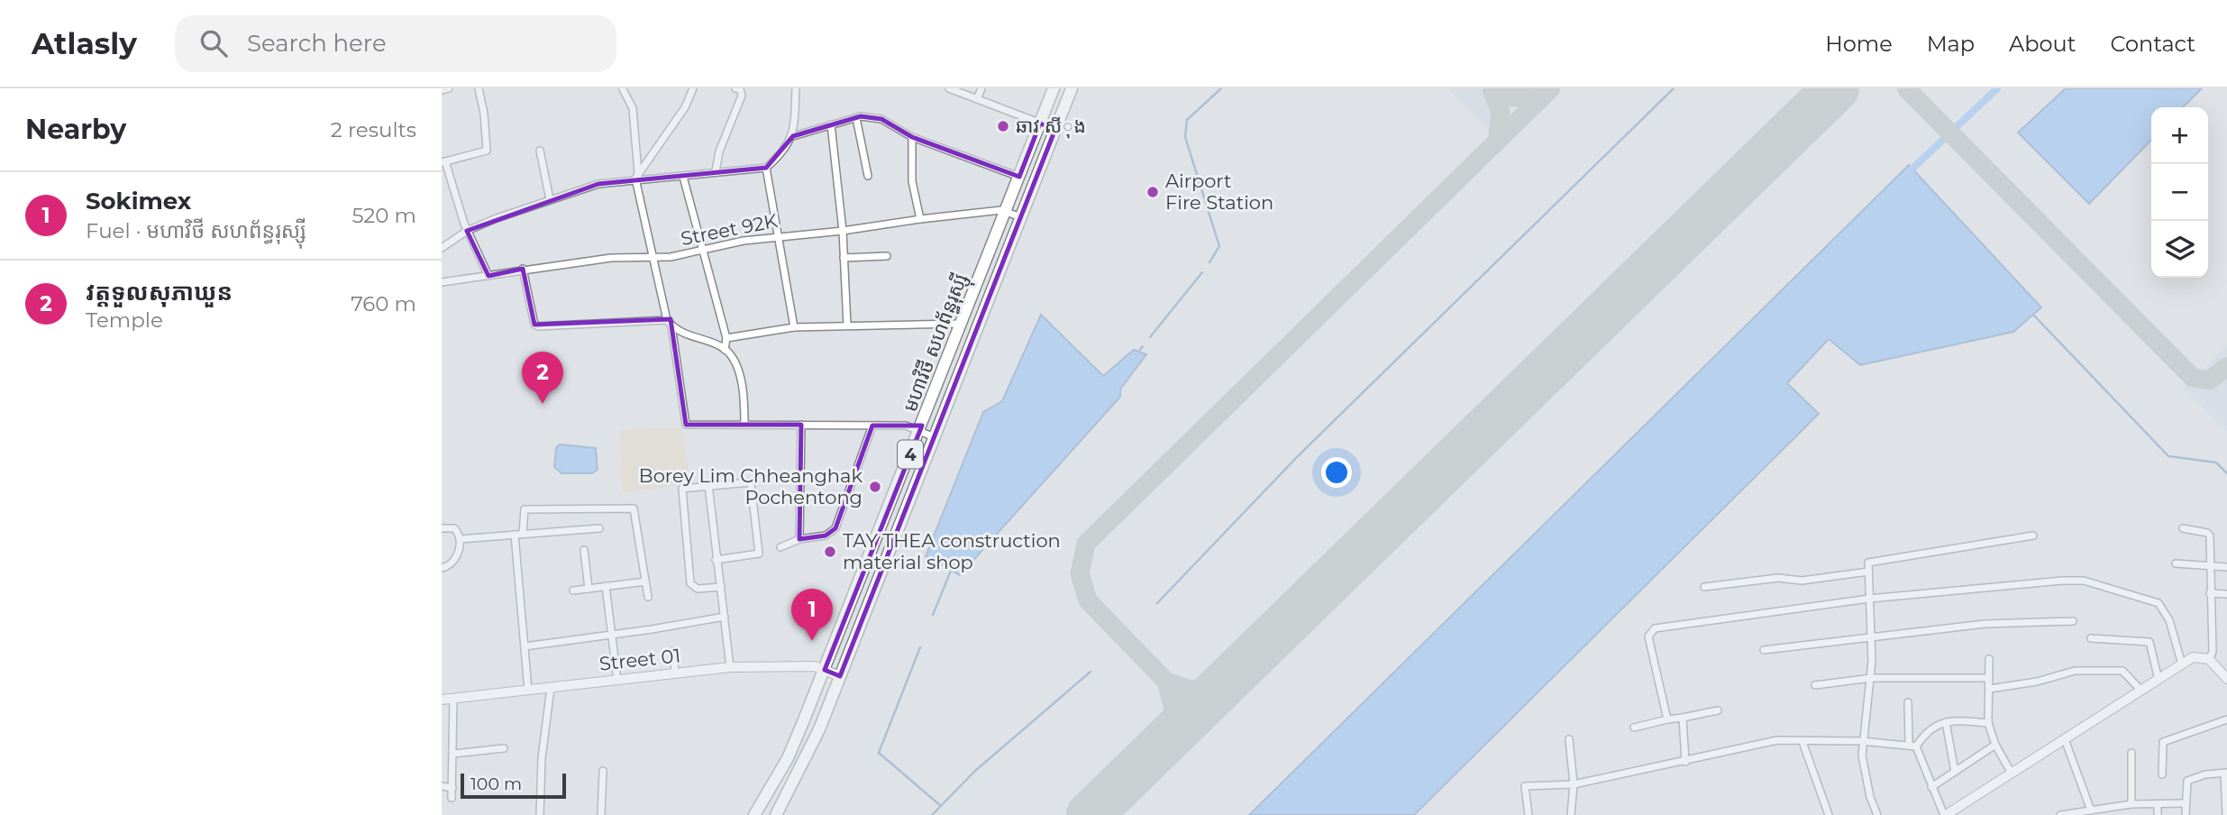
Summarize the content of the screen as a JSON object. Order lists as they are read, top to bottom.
{
  "streets": {
    "highway": ["មហាវិថី សហព័ន្ធរុស្ស៊ី", "4"],
    "street": ["Street 92K", "Street 01"]
  },
  "crossings": [
    ["Street 92K", "មហាវិថី សហព័ន្ធរុស្ស៊ី"],
    ["មហាវិថី សហព័ន្ធរុស្ស៊ី", "Street 01"]
  ],
  "places": [
    "ឆាវ សីុង",
    "Airport Fire Station",
    "Borey Lim Chheanghak Pochentong",
    "TAY THEA construction material shop"
  ],
  "scale_bar": "100 m",
  "page": {
    "header": "Atlasly",
    "search": "Search here",
    "nav": [
      "Home",
      "Map",
      "About",
      "Contact"
    ],
    "heading": ["Nearby", "2 results"],
    "map_buttons": ["+", "−"],
    "list": [
      {
        "mark": "1",
        "name": "Sokimex",
        "note": "Fuel · មហាវិថី សហព័ន្ធរុស្ស៊ី",
        "value": "520 m"
      },
      {
        "mark": "2",
        "name": "វត្តទួលសុភាឃួន",
        "note": "Temple",
        "value": "760 m"
      }
    ],
    "pins": ["2", "1"],
    "scale": "100 m"
  }
}
